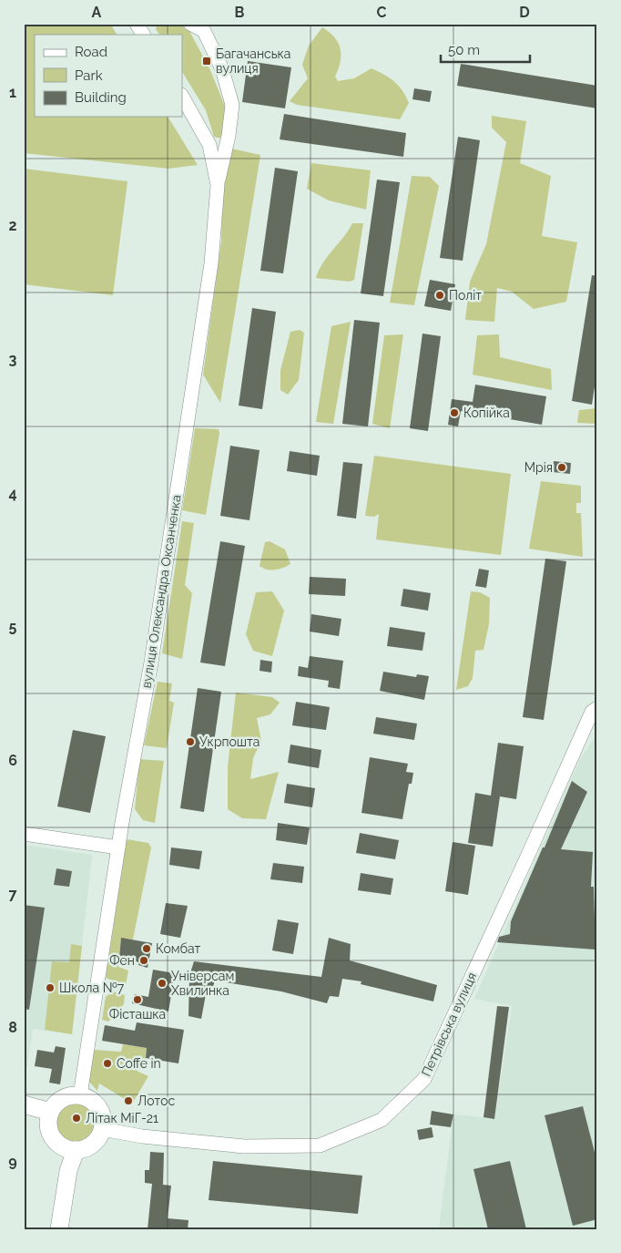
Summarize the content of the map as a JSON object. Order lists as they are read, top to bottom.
{
  "streets": {
    "street": ["вулиця Олександра Оксанченка", "Петрівська вулиця"]
  },
  "crossings": [
    ["вулиця Олександра Оксанченка", "Петрівська вулиця"]
  ],
  "places": {
    "transit": ["Багачанська вулиця"],
    "other": [
      "Політ",
      "Копійка",
      "Мрія",
      "Укрпошта",
      "Комбат",
      "Фен",
      "Універсам Хвилинка",
      "Школа №7",
      "Фісташка",
      "Coffe in",
      "Лотос",
      "Літак МіГ-21"
    ]
  },
  "legend": ["Road", "Park", "Building"],
  "scale_bar": "50 m",
  "grid": {
    "columns": [
      "A",
      "B",
      "C",
      "D"
    ],
    "rows": [
      "1",
      "2",
      "3",
      "4",
      "5",
      "6",
      "7",
      "8",
      "9"
    ]
  }
}
